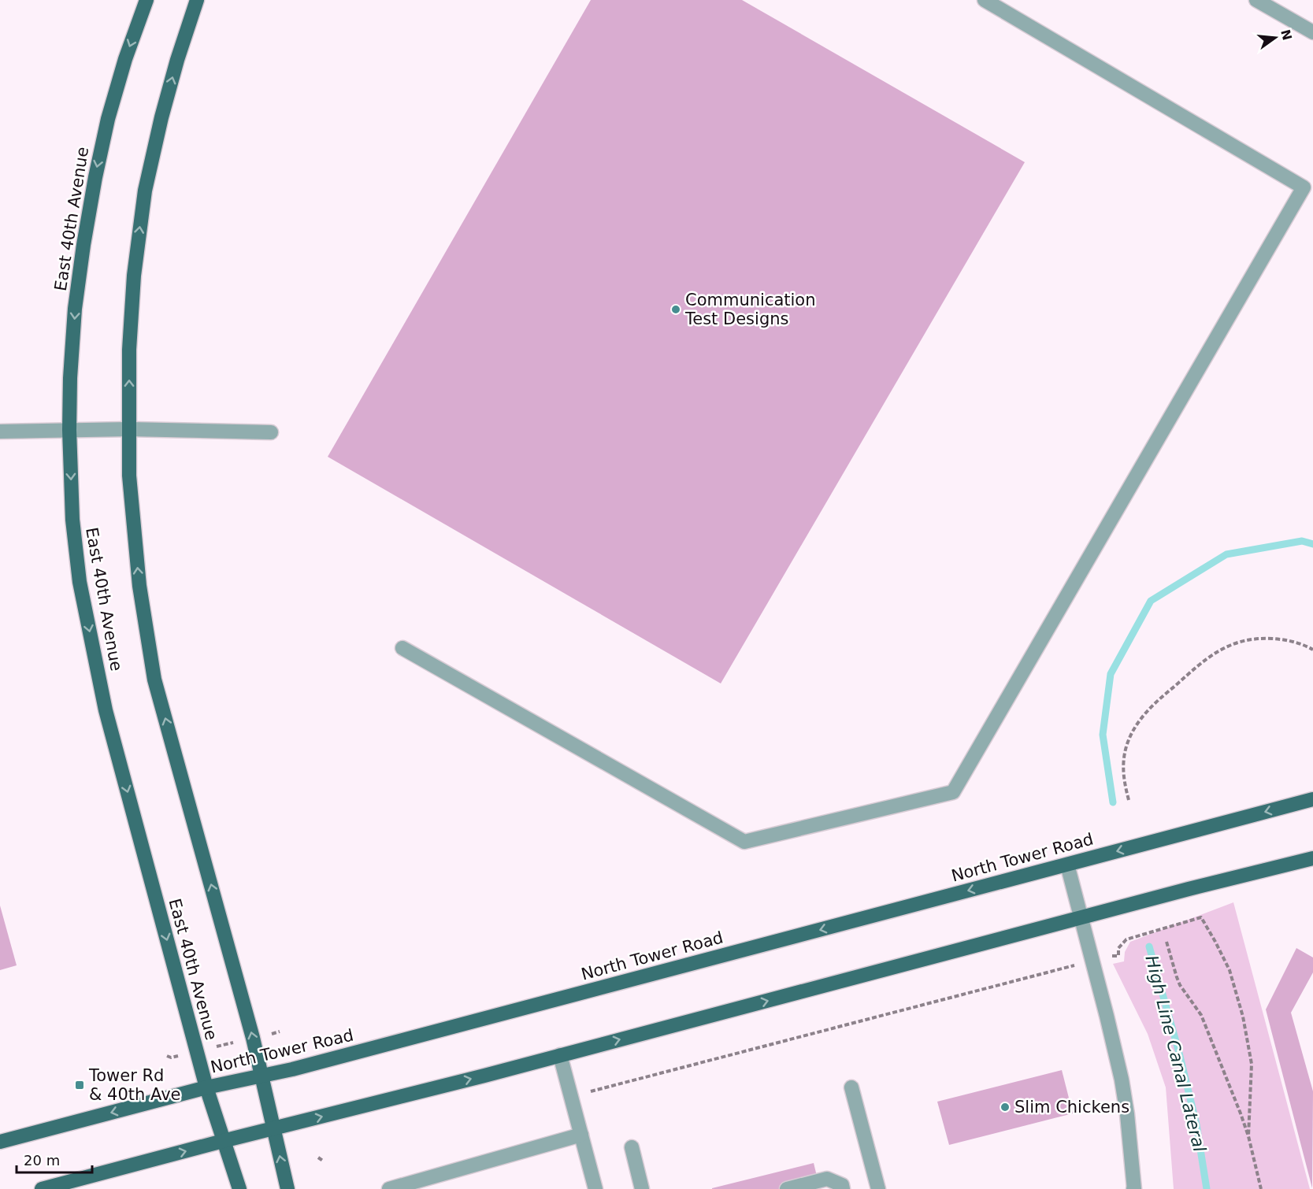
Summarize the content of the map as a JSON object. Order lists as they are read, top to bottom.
{
  "streets": {
    "main road": ["East 40th Avenue", "North Tower Road"]
  },
  "crossings": [
    ["East 40th Avenue", "North Tower Road"]
  ],
  "water": ["High Line Canal Lateral"],
  "places": {
    "other": ["Communication Test Designs", "Slim Chickens"],
    "transit": ["Tower Rd & 40th Ave"]
  },
  "scale_bar": "20 m",
  "north": "right"
}
